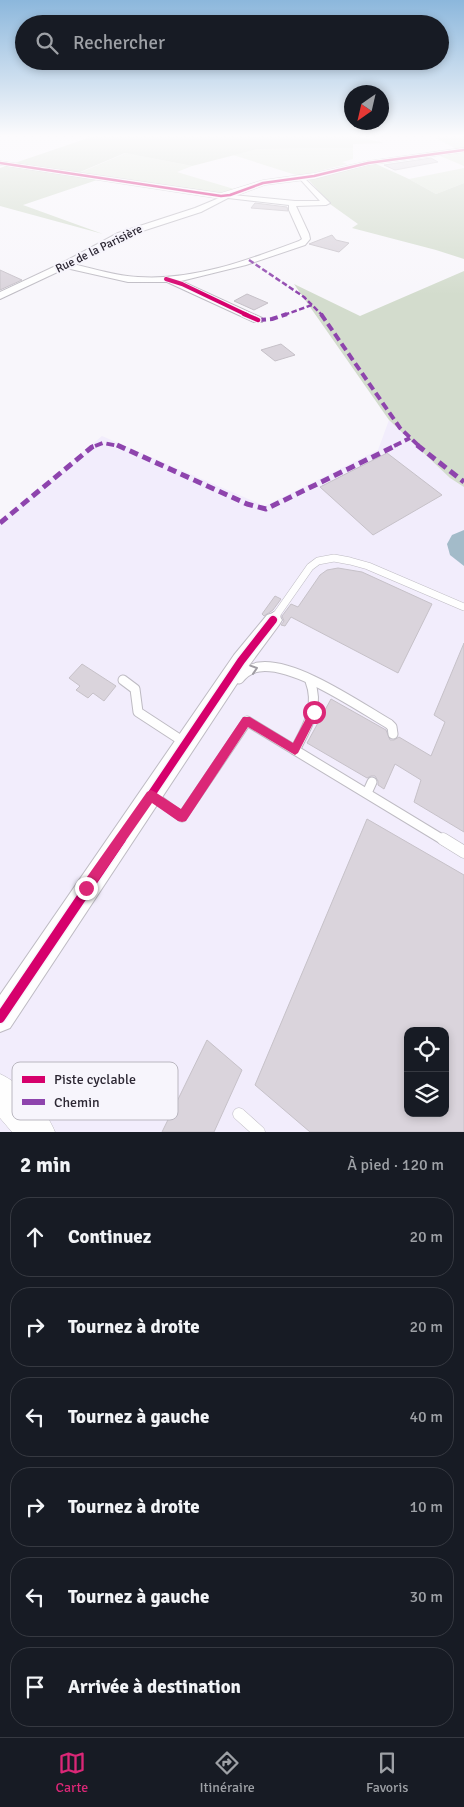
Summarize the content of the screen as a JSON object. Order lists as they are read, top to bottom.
{
  "streets": {
    "street": ["Rue de la Parisière"]
  },
  "legend": ["Piste cyclable", "Chemin"],
  "north": "bottom left",
  "page": {
    "search": "Rechercher",
    "heading": ["2 min", "À pied · 120 m"],
    "list": [
      ["Continuez", "20 m"],
      ["Tournez à droite", "20 m"],
      ["Tournez à gauche", "40 m"],
      ["Tournez à droite", "10 m"],
      ["Tournez à gauche", "30 m"],
      "Arrivée à destination"
    ],
    "nav": ["Carte", "Itinéraire", "Favoris"]
  }
}
